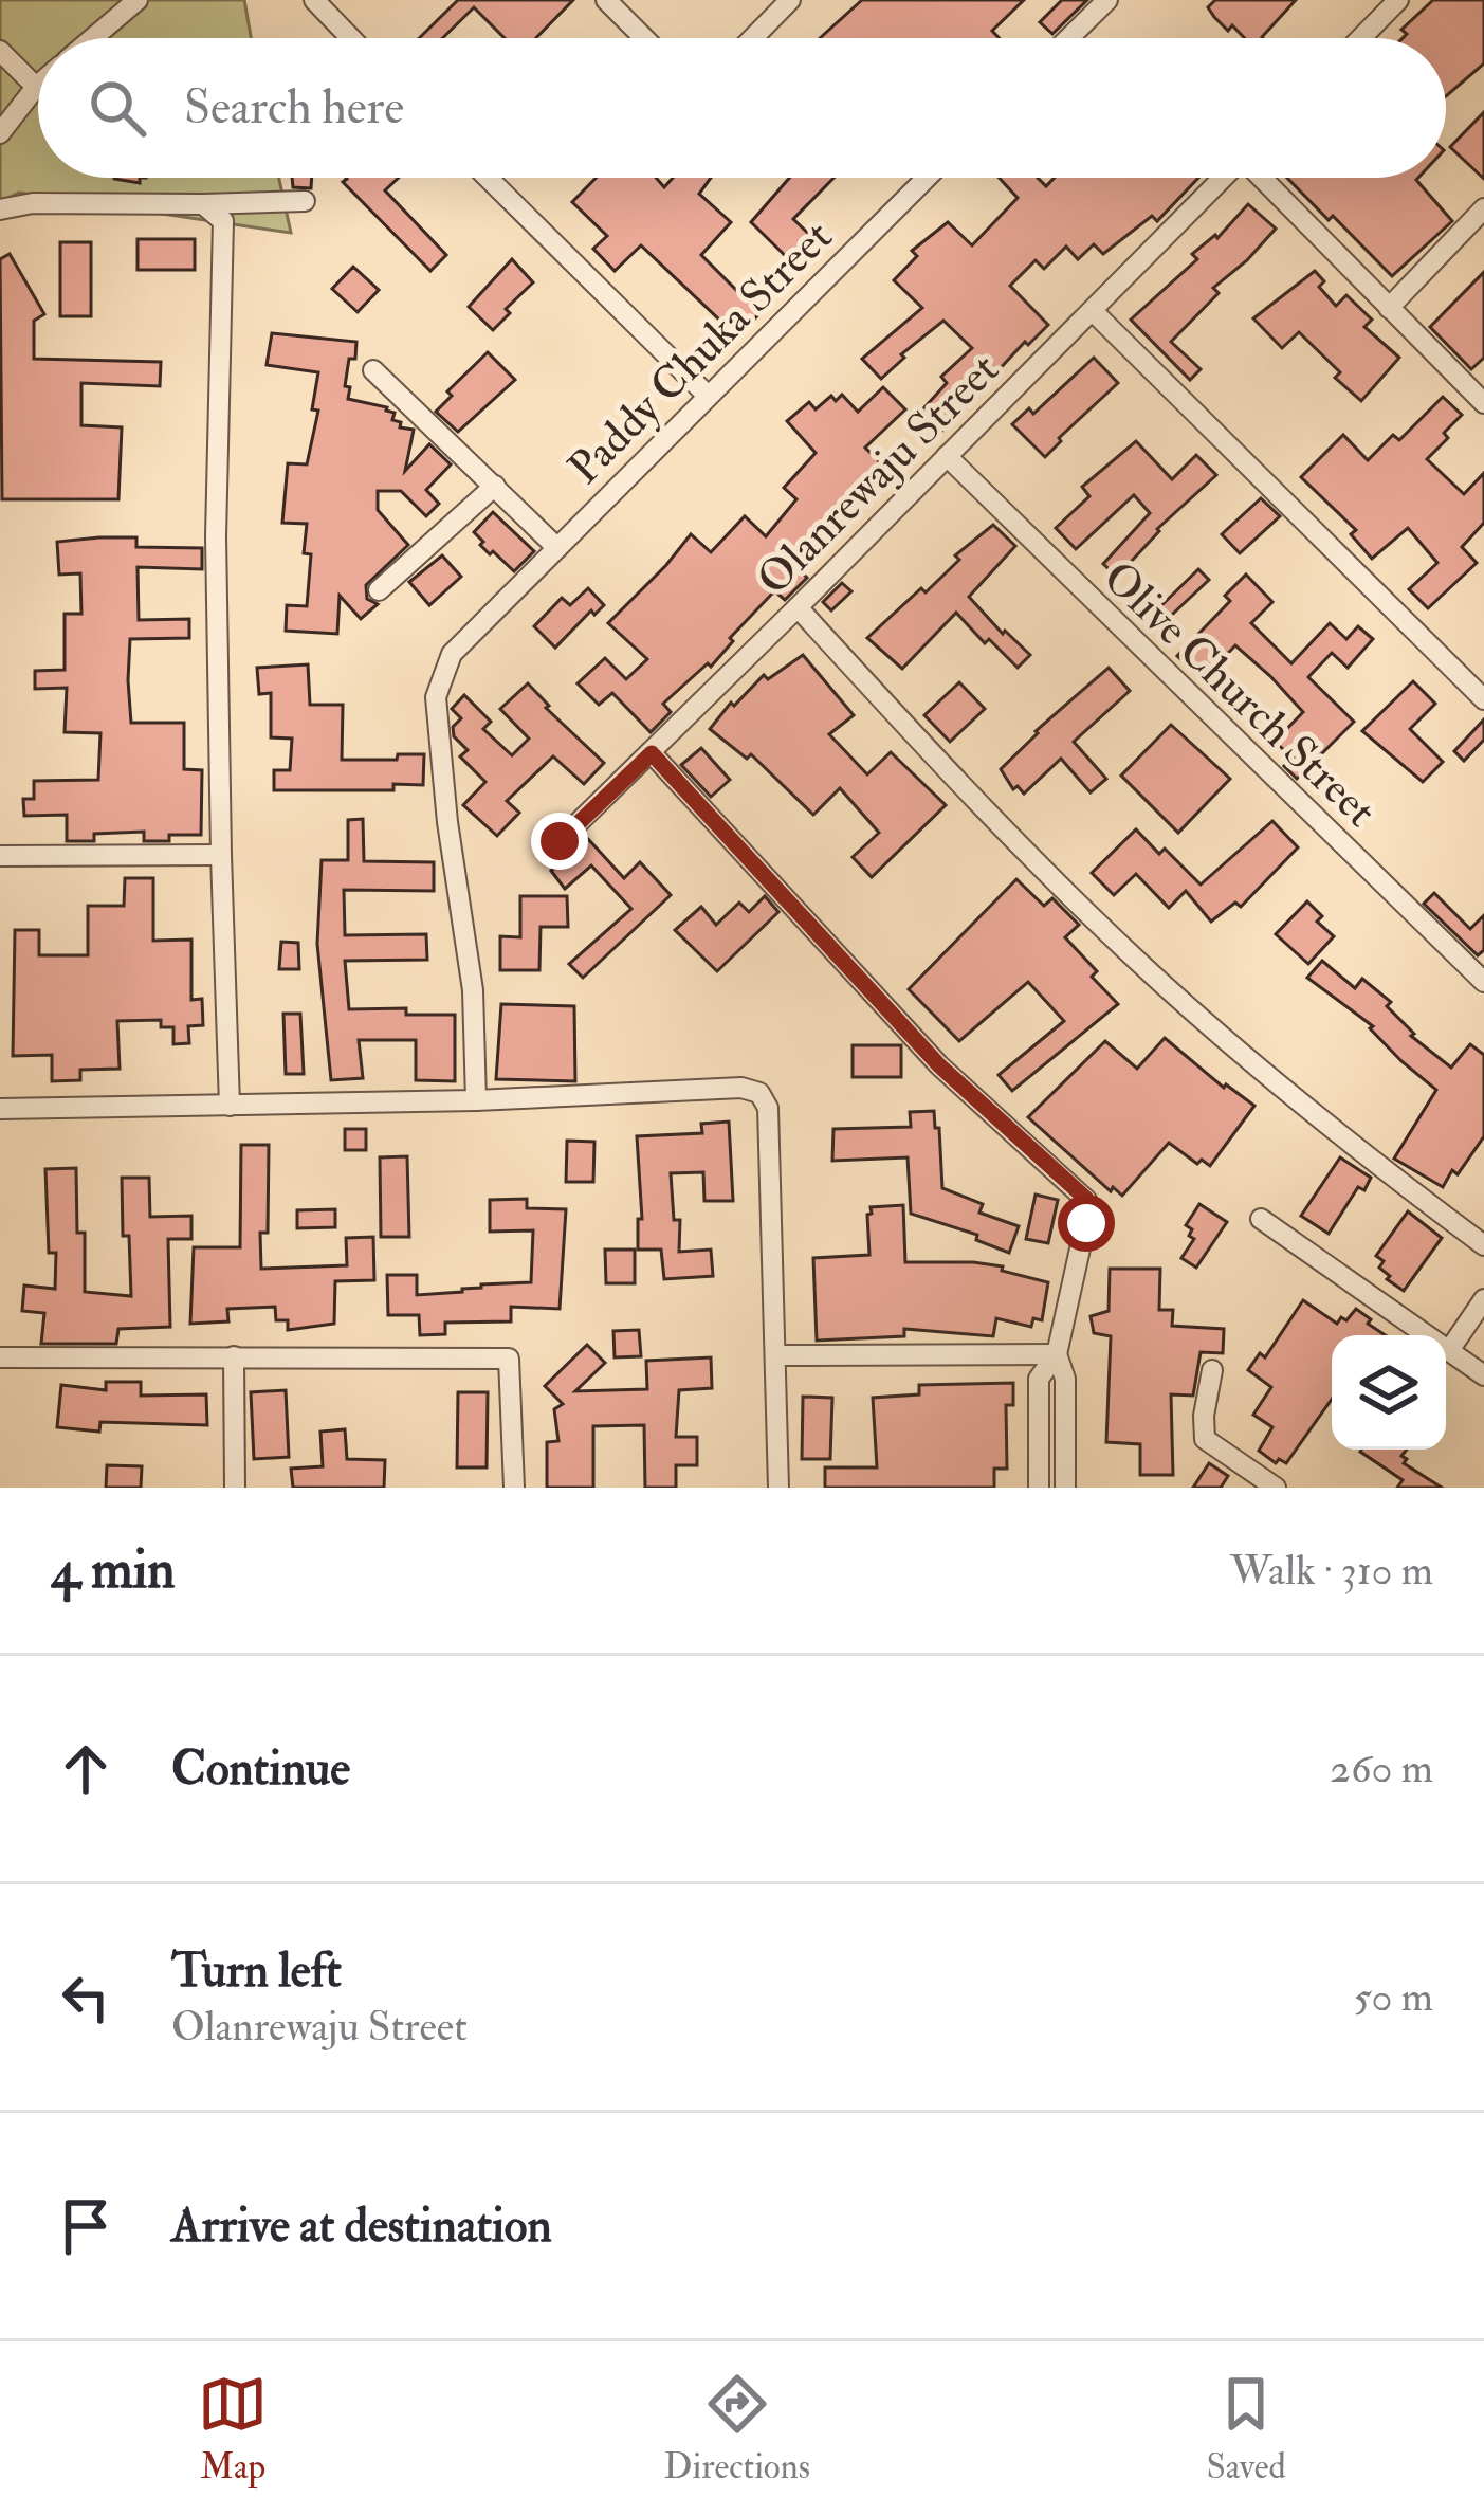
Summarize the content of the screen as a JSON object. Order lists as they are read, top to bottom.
{
  "streets": {
    "street": ["Paddy Chuka Street", "Olanrewaju Street", "Olive Church Street"]
  },
  "crossings": [
    ["Olanrewaju Street", "Olive Church Street"]
  ],
  "page": {
    "search": "Search here",
    "heading": ["4 min", "Walk · 310 m"],
    "list": [
      ["Continue", "260 m"],
      ["Turn left", "Olanrewaju Street", "50 m"],
      "Arrive at destination"
    ],
    "nav": ["Map", "Directions", "Saved"]
  }
}
